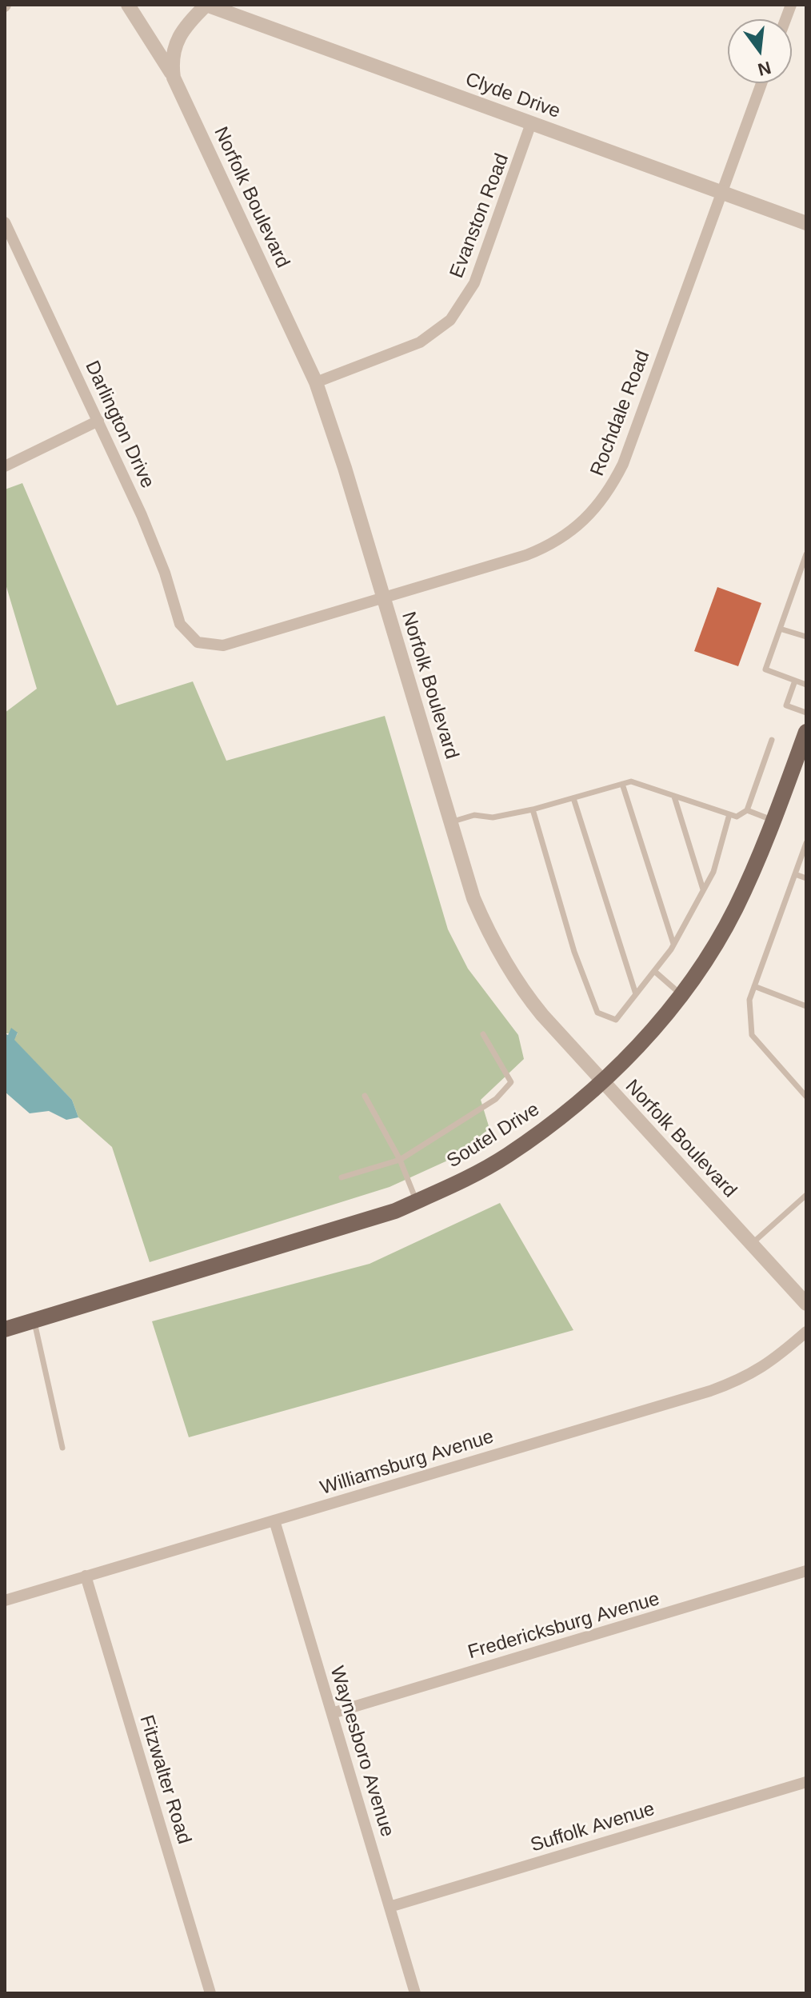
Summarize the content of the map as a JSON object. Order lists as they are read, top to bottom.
{
  "streets": {
    "main road": ["Soutel Drive"],
    "street": [
      "Clyde Drive",
      "Norfolk Boulevard",
      "Evanston Road",
      "Rochdale Road",
      "Darlington Drive",
      "Williamsburg Avenue",
      "Fredericksburg Avenue",
      "Waynesboro Avenue",
      "Fitzwalter Road",
      "Suffolk Avenue"
    ]
  },
  "crossings": [
    ["Clyde Drive", "Norfolk Boulevard"],
    ["Clyde Drive", "Evanston Road"],
    ["Clyde Drive", "Rochdale Road"],
    ["Norfolk Boulevard", "Evanston Road"],
    ["Norfolk Boulevard", "Rochdale Road"],
    ["Norfolk Boulevard", "Soutel Drive"],
    ["Rochdale Road", "Darlington Drive"],
    ["Williamsburg Avenue", "Waynesboro Avenue"],
    ["Williamsburg Avenue", "Fitzwalter Road"],
    ["Fredericksburg Avenue", "Waynesboro Avenue"],
    ["Waynesboro Avenue", "Suffolk Avenue"]
  ],
  "north": "bottom"
}
